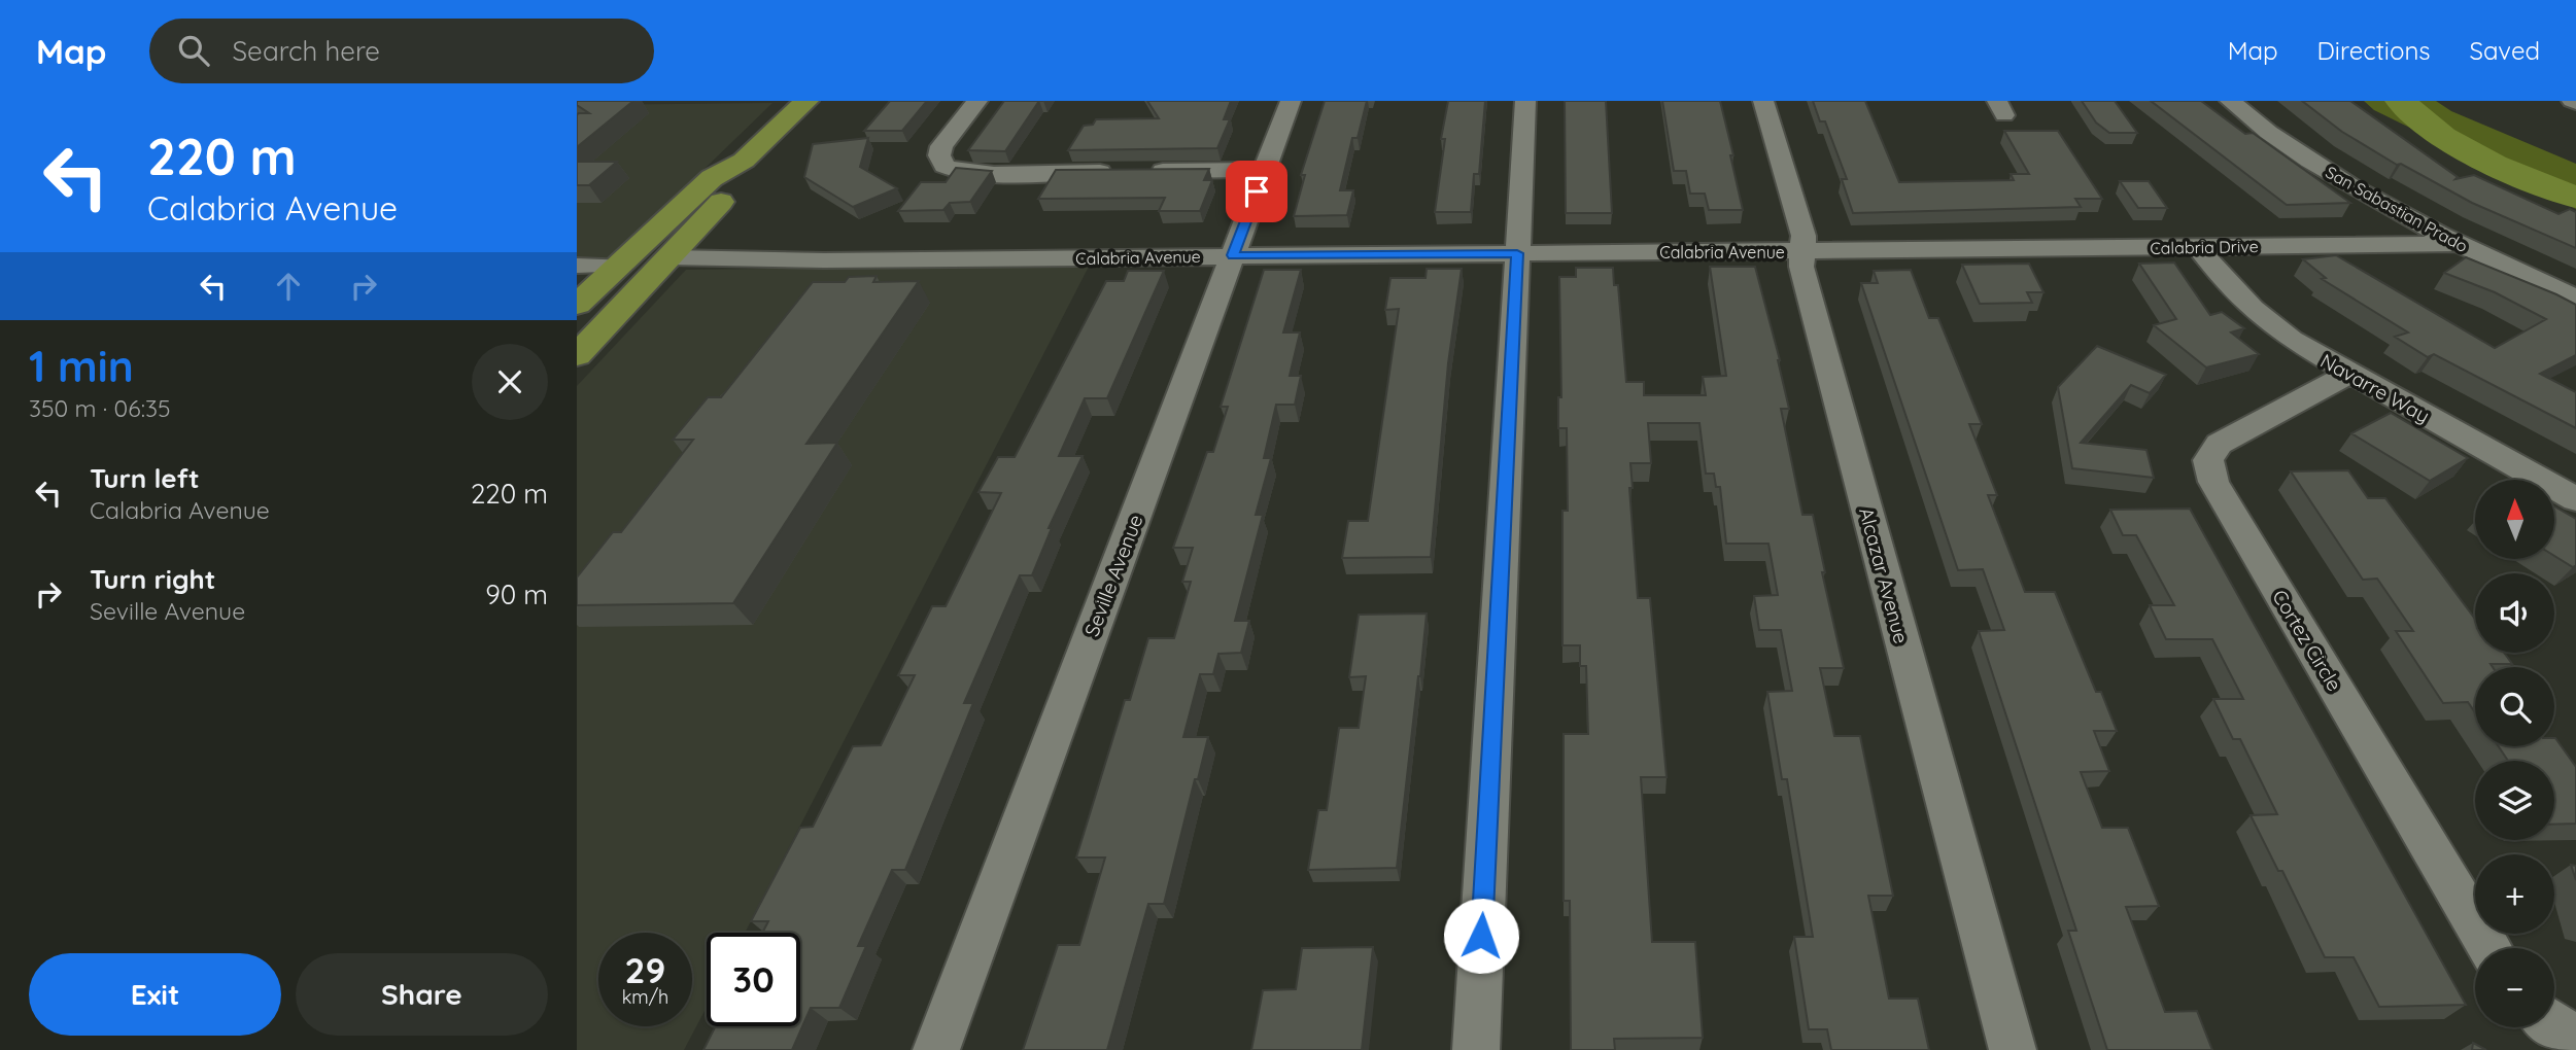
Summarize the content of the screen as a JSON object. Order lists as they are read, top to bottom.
{
  "streets": {
    "street": [
      "San Sabastian Prado",
      "Calabria Drive",
      "Calabria Avenue",
      "Navarre Way",
      "Seville Avenue",
      "Alcazar Avenue",
      "Cortez Circle"
    ]
  },
  "crossings": [
    ["San Sabastian Prado", "Calabria Drive"],
    ["Calabria Drive", "Calabria Avenue"],
    ["Calabria Drive", "Navarre Way"],
    ["Calabria Avenue", "Seville Avenue"],
    ["Calabria Avenue", "Alcazar Avenue"],
    ["Navarre Way", "Cortez Circle"]
  ],
  "north": "top",
  "page": {
    "header": "Map",
    "search": "Search here",
    "nav": ["Map", "Directions", "Saved"],
    "turn": ["220 m", "Calabria Avenue"],
    "heading": ["1 min", "350 m · 06:35"],
    "list": [
      {
        "name": "Turn left",
        "note": "Calabria Avenue",
        "value": "220 m"
      },
      {
        "name": "Turn right",
        "note": "Seville Avenue",
        "value": "90 m"
      }
    ],
    "map_buttons": ["+", "−"],
    "speed": "29 km/h",
    "limit": "30",
    "buttons": ["Exit", "Share"]
  }
}
